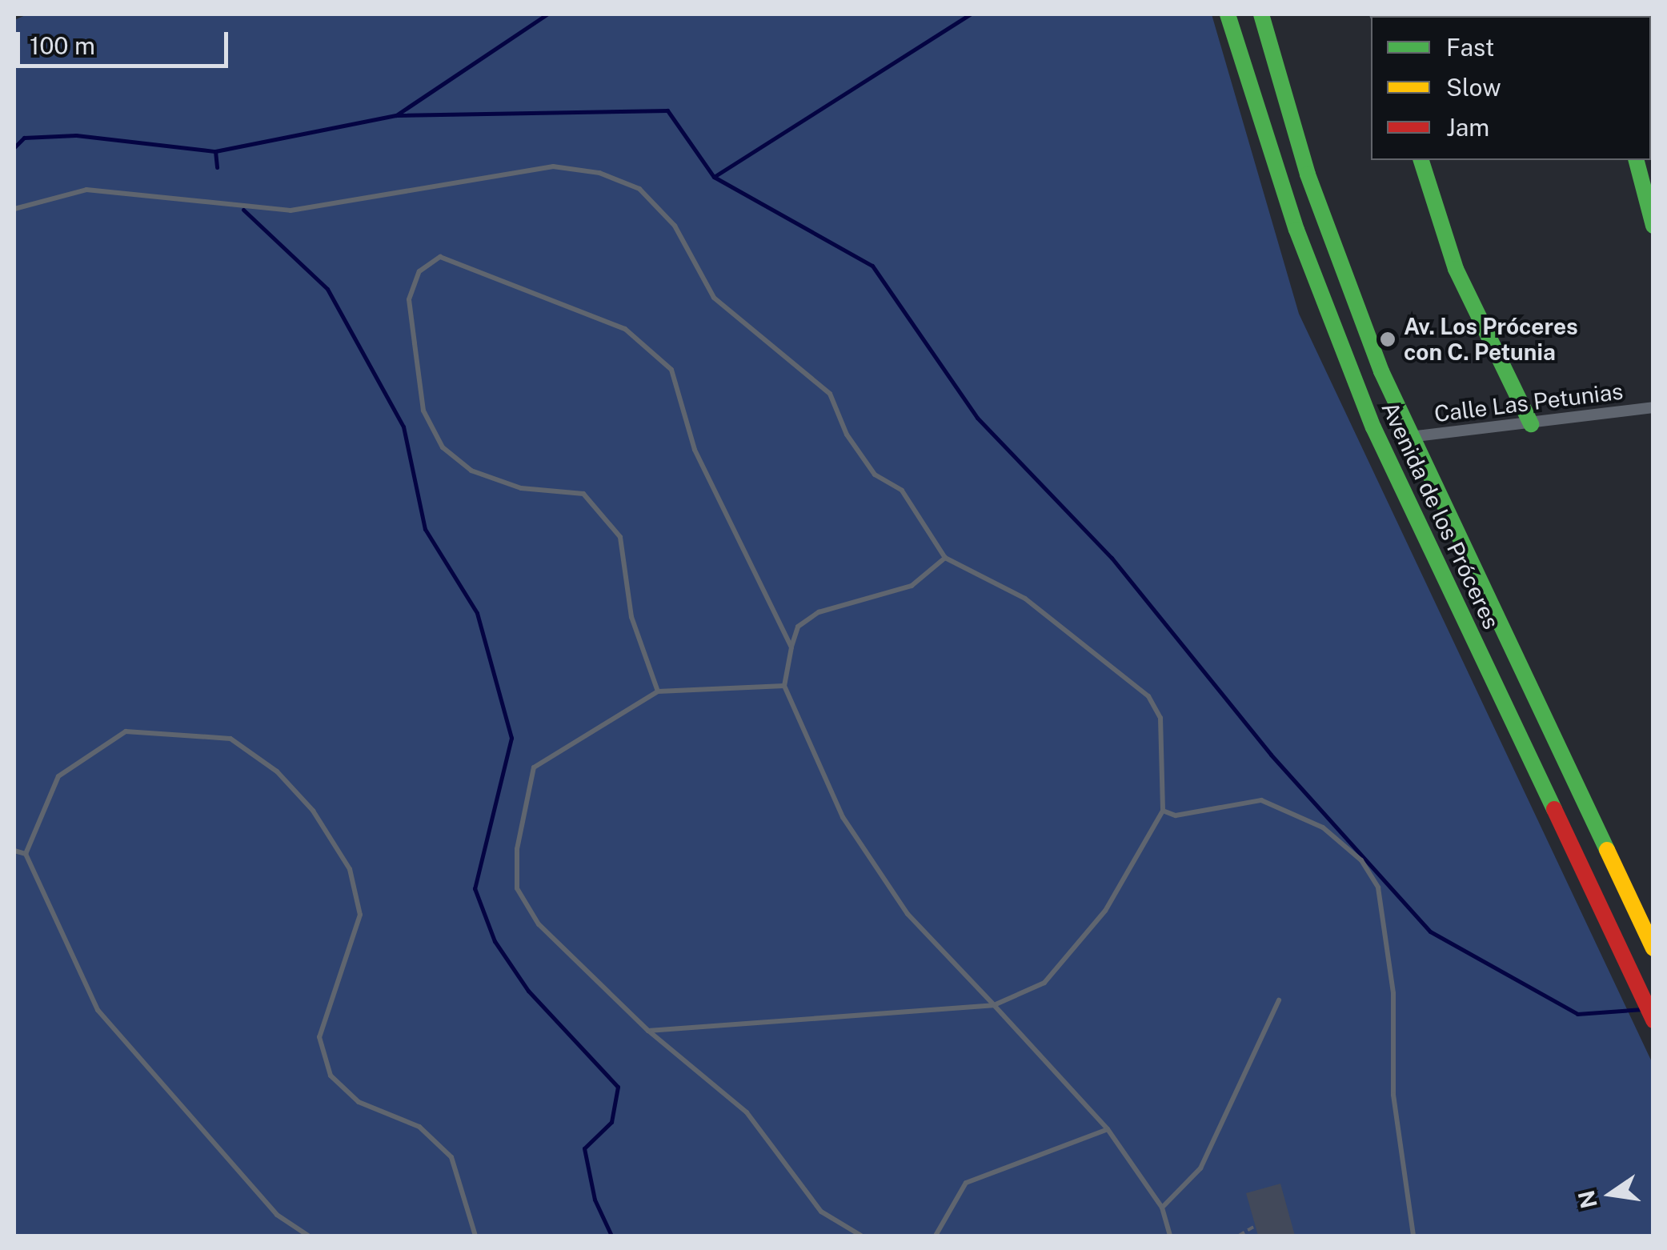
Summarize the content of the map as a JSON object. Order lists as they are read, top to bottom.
{
  "streets": {
    "main road": ["Avenida de los Próceres"],
    "street": ["Calle Las Petunias"]
  },
  "crossings": [
    ["Calle Las Petunias", "Avenida de los Próceres"]
  ],
  "places": ["Av. Los Próceres con C. Petunia"],
  "legend": ["Fast", "Slow", "Jam"],
  "scale_bar": "100 m",
  "north": "left"
}
